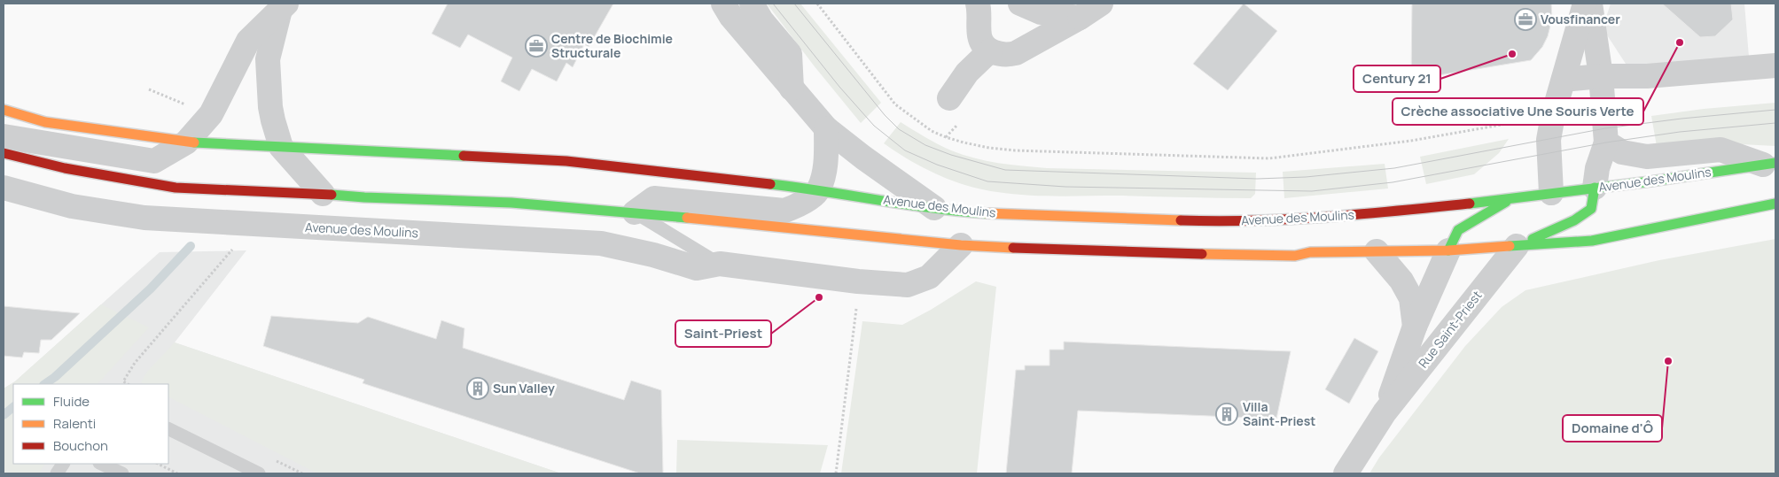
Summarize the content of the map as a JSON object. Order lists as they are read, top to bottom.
{
  "streets": {
    "main road": ["Avenue des Moulins"],
    "street": ["Rue Saint-Priest"]
  },
  "crossings": [
    ["Avenue des Moulins", "Rue Saint-Priest"]
  ],
  "places": {
    "office": ["Vousfinancer", "Centre de Biochimie Structurale"],
    "other": [
      "Crèche associative Une Souris Verte",
      "Century 21",
      "Saint-Priest",
      "Domaine d'Ô"
    ],
    "building": ["Sun Valley", "Villa Saint-Priest"]
  },
  "legend": ["Fluide", "Ralenti", "Bouchon"]
}
